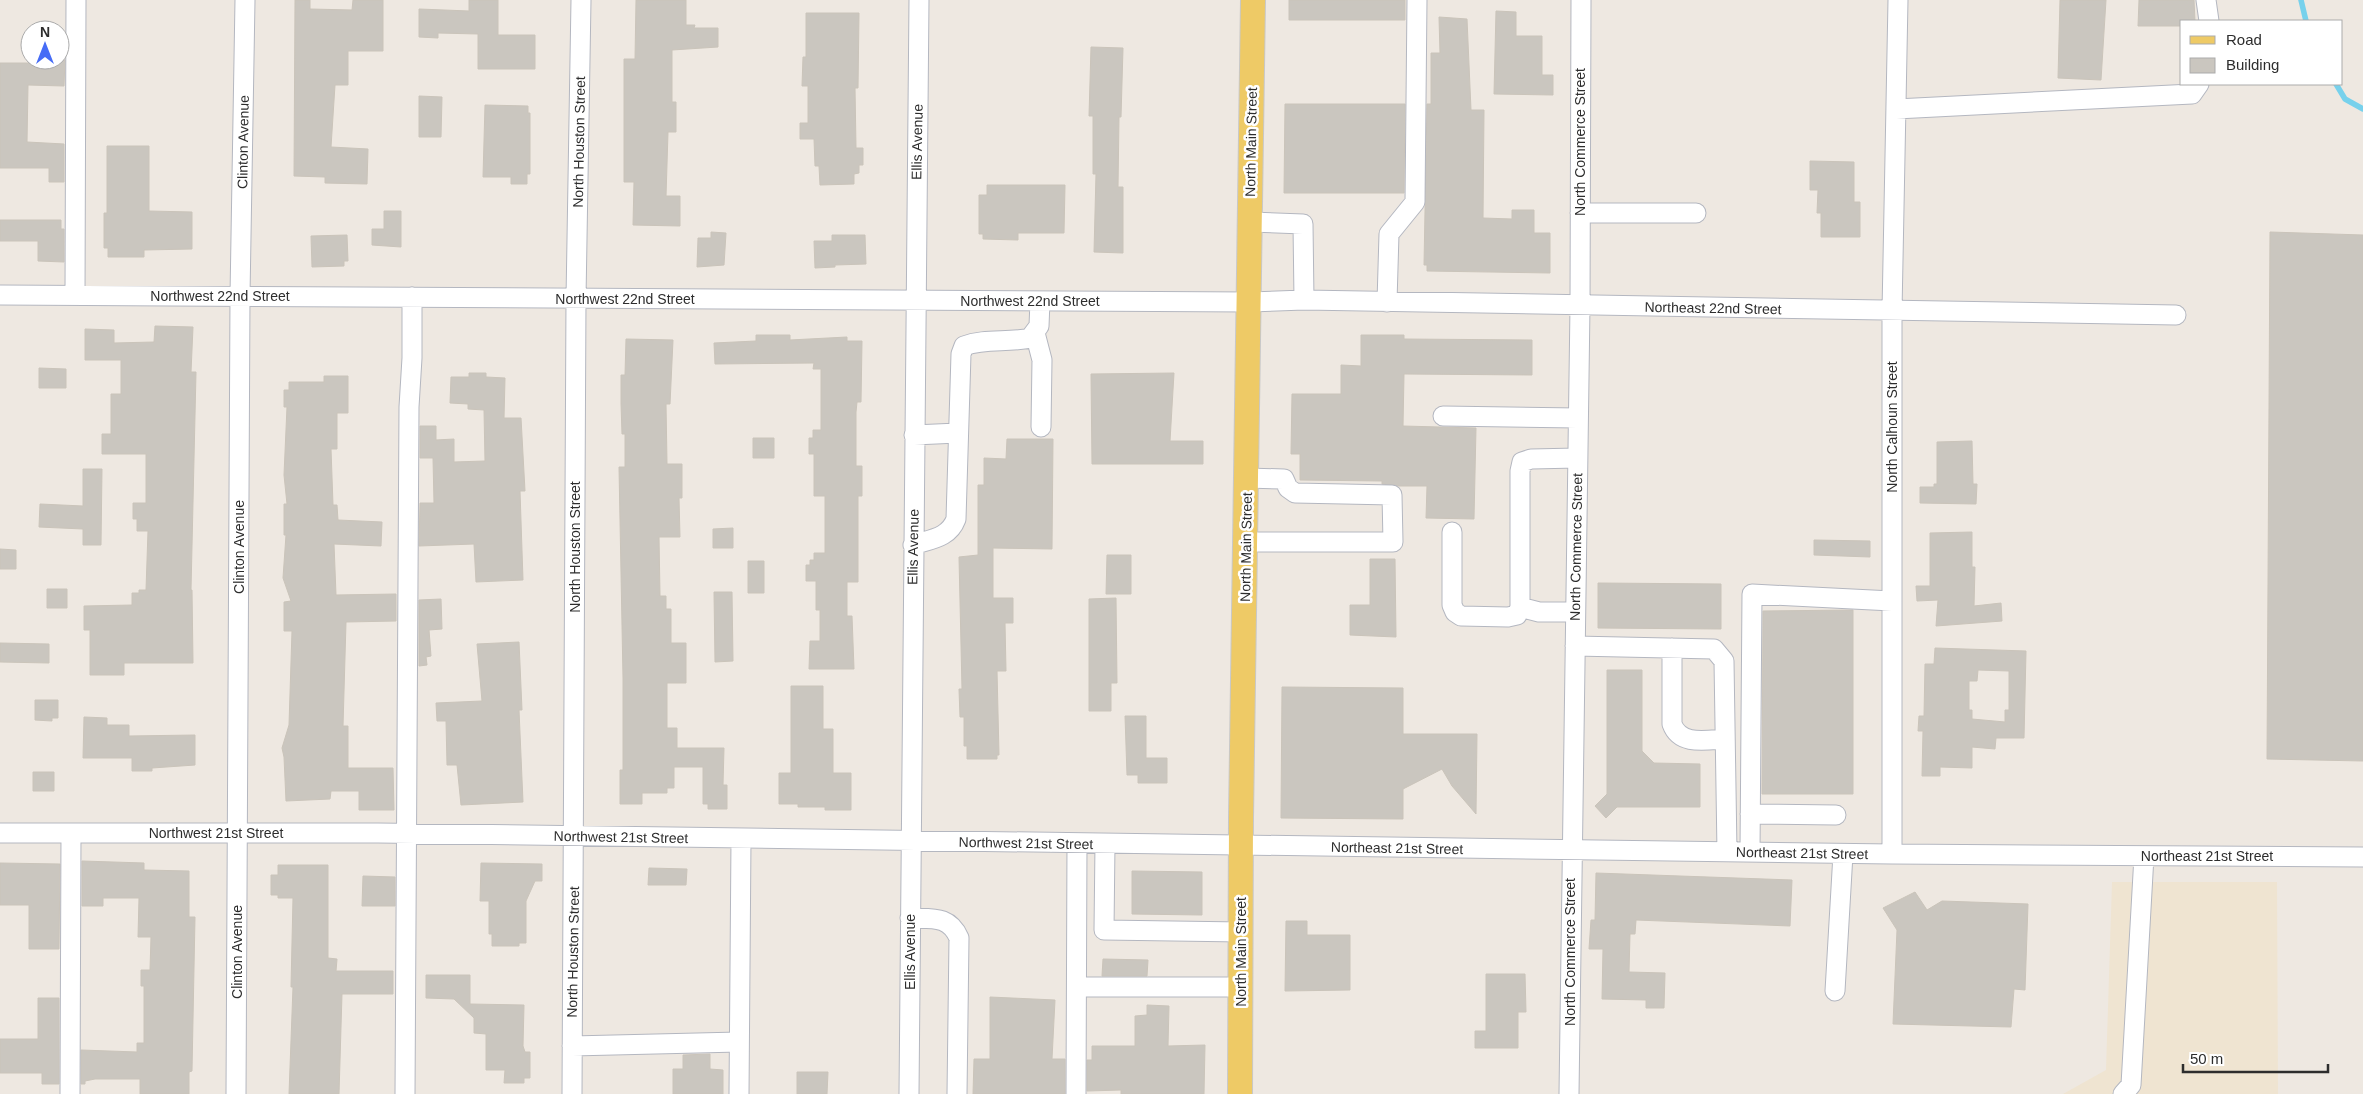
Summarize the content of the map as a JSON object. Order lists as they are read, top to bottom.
{
  "streets": {
    "main road": ["North Main Street"],
    "street": [
      "Clinton Avenue",
      "North Houston Street",
      "Ellis Avenue",
      "North Commerce Street",
      "Northwest 22nd Street",
      "Northeast 22nd Street",
      "North Calhoun Street",
      "Northwest 21st Street",
      "Northeast 21st Street"
    ]
  },
  "crossings": [
    ["Clinton Avenue", "Northwest 22nd Street"],
    ["Clinton Avenue", "Northwest 21st Street"],
    ["North Houston Street", "Northwest 22nd Street"],
    ["North Houston Street", "Northwest 21st Street"],
    ["Ellis Avenue", "Northwest 22nd Street"],
    ["Ellis Avenue", "Northwest 21st Street"],
    ["North Main Street", "Northwest 22nd Street"],
    ["North Main Street", "Northeast 22nd Street"],
    ["North Main Street", "Northwest 21st Street"],
    ["North Main Street", "Northeast 21st Street"],
    ["North Commerce Street", "Northeast 22nd Street"],
    ["North Commerce Street", "Northeast 21st Street"],
    ["Northwest 22nd Street", "Northeast 22nd Street"],
    ["Northeast 22nd Street", "North Calhoun Street"],
    ["North Calhoun Street", "Northeast 21st Street"],
    ["Northwest 21st Street", "Northeast 21st Street"]
  ],
  "legend": ["Road", "Building"],
  "scale_bar": "50 m",
  "north": "top"
}
